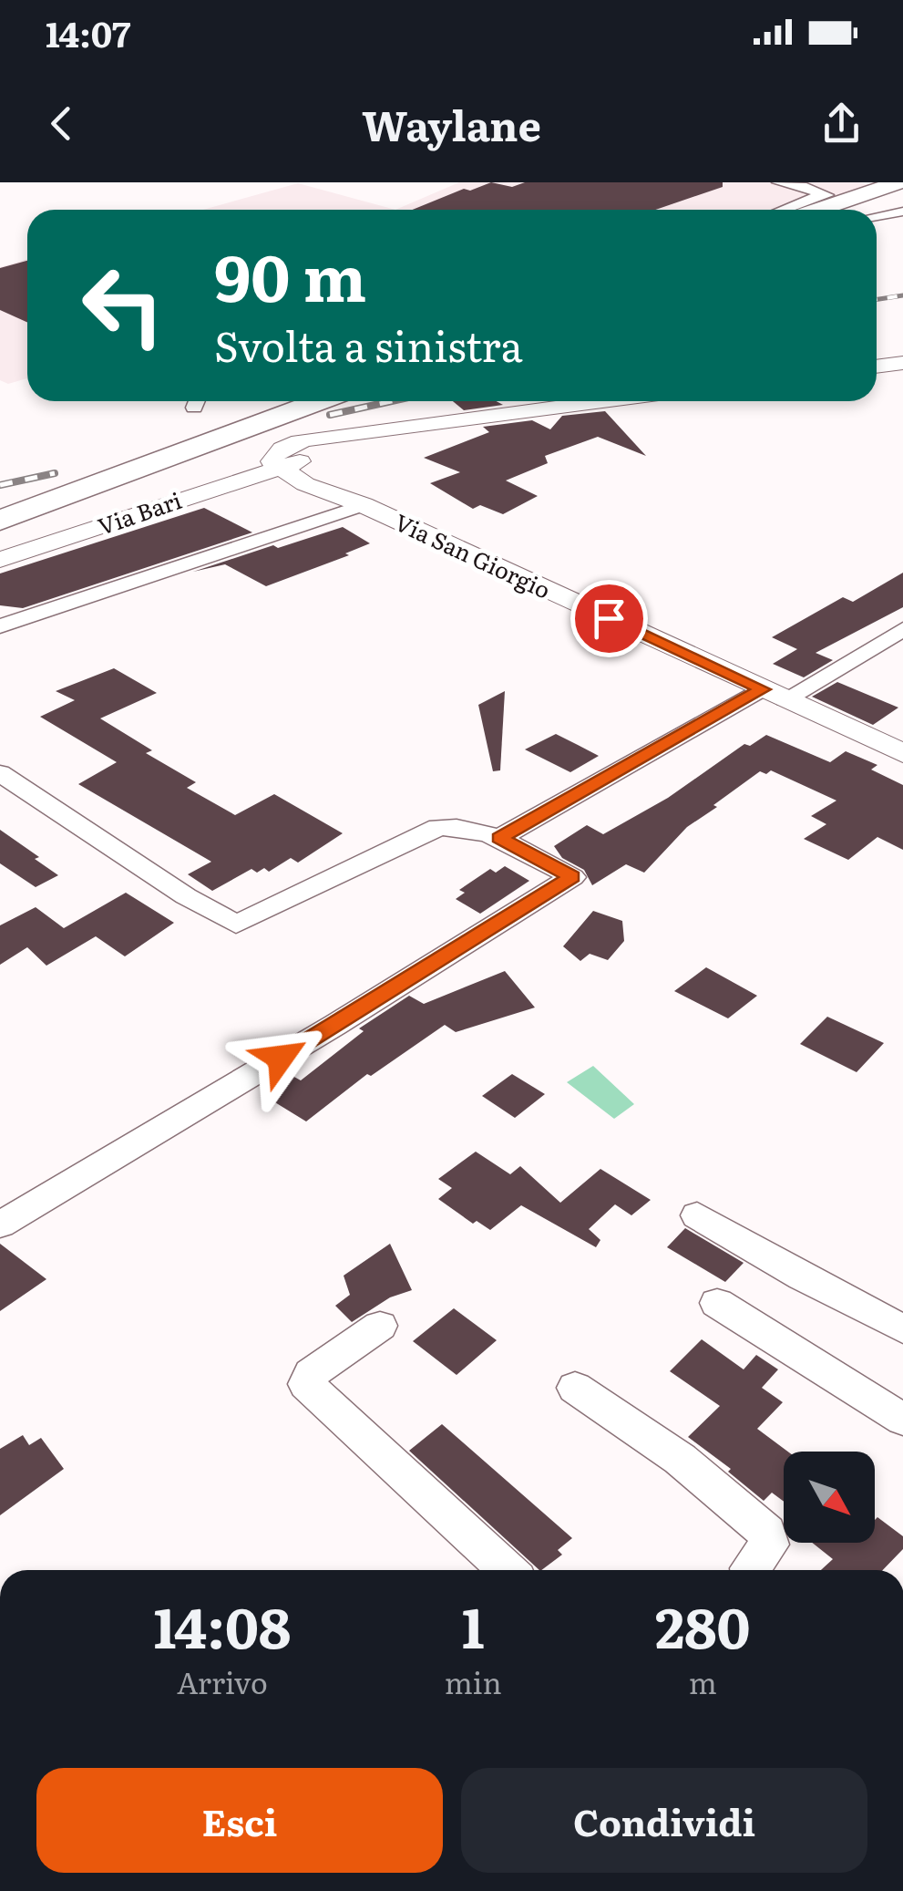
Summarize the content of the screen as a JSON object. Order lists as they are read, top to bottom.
{
  "streets": {
    "street": ["Via Bari", "Via San Giorgio"]
  },
  "crossings": [
    ["Via Bari", "Via San Giorgio"]
  ],
  "north": "bottom right",
  "page": {
    "status": "14:07",
    "header": "Waylane",
    "turn": ["90 m", "Svolta a sinistra"],
    "eta": [
      "14:08",
      "Arrivo",
      "1",
      "min",
      "280",
      "m"
    ],
    "buttons": ["Esci", "Condividi"]
  }
}
